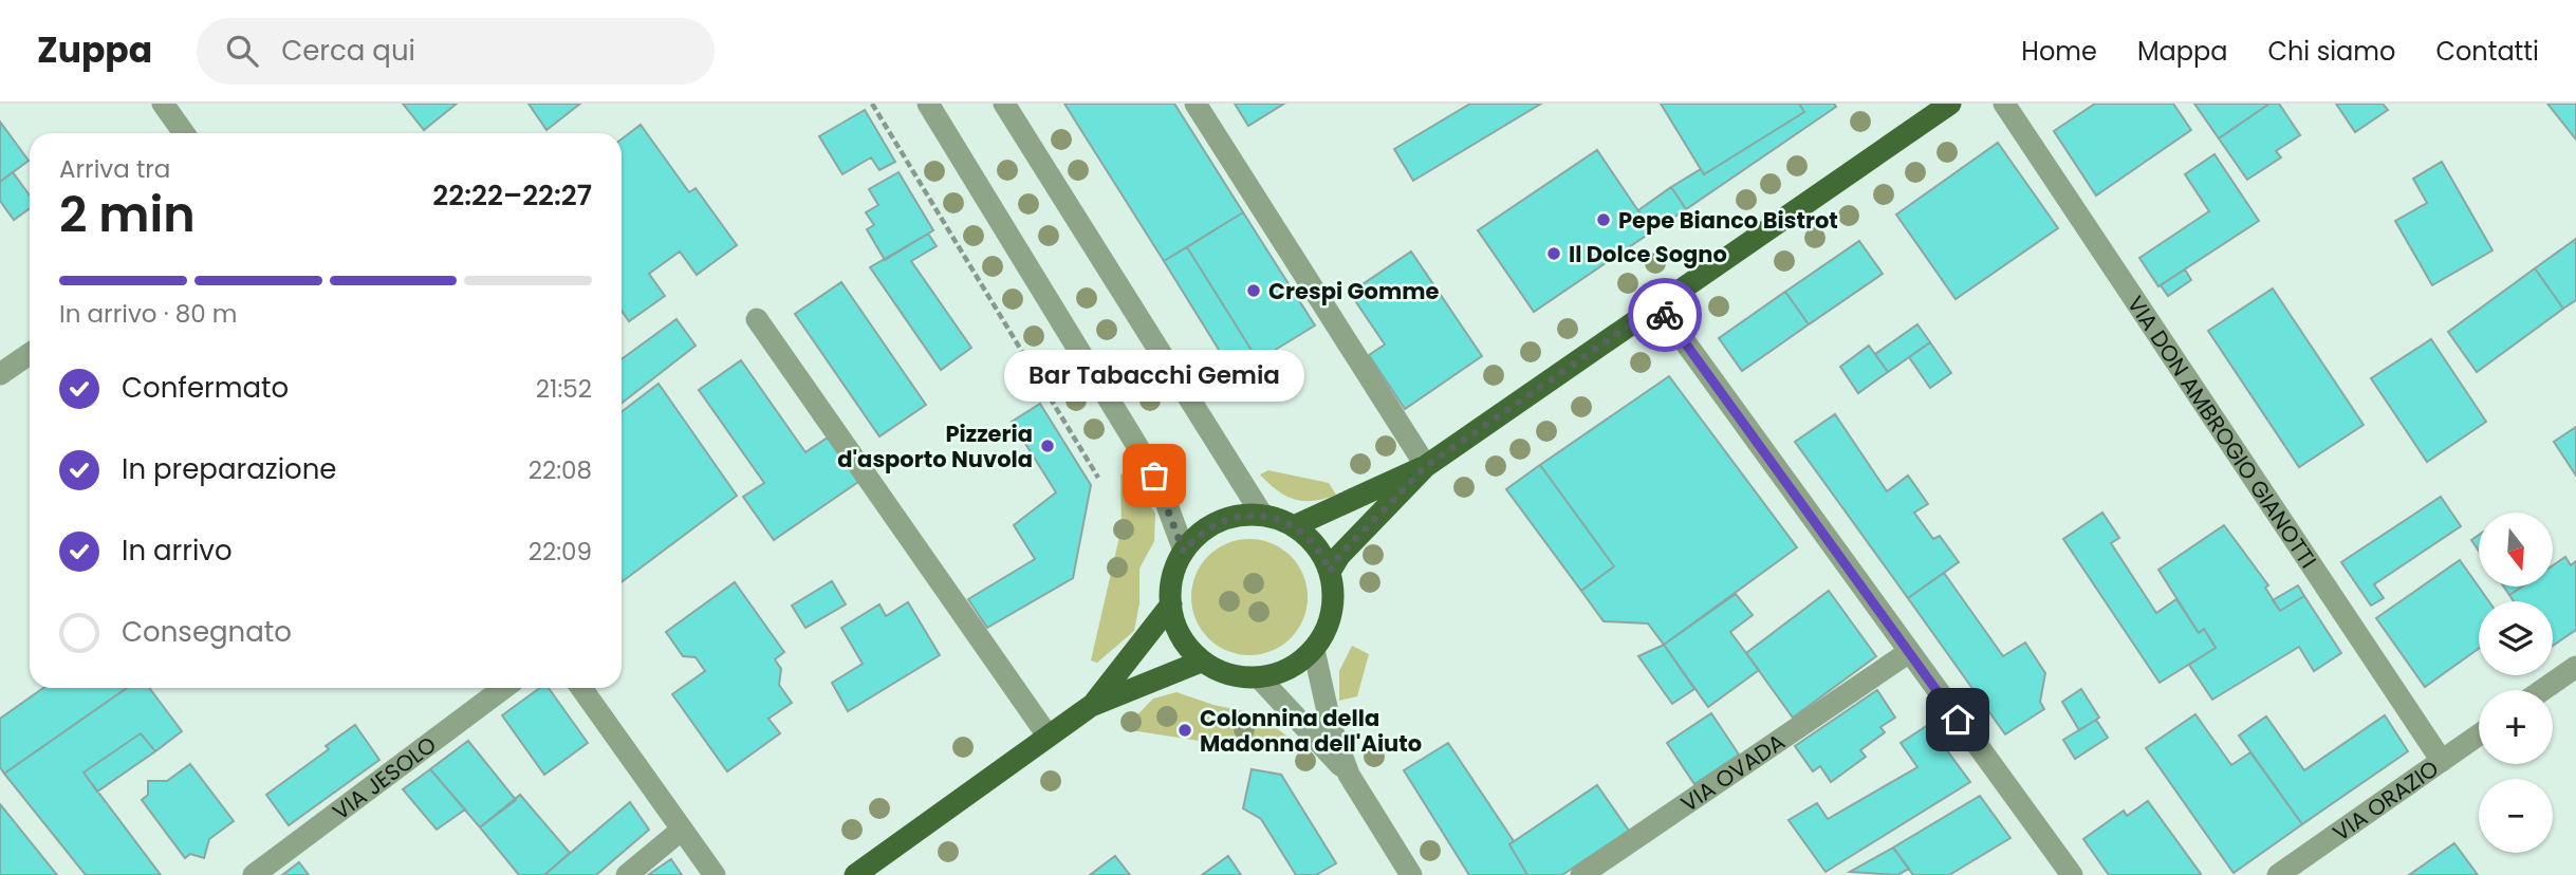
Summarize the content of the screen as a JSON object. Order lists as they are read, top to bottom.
{
  "streets": {
    "street": [
      "VIA DON AMBROGIO GIANOTTI",
      "VIA OVADA",
      "VIA JESOLO",
      "VIA ORAZIO"
    ]
  },
  "crossings": [
    ["VIA DON AMBROGIO GIANOTTI", "VIA ORAZIO"]
  ],
  "places": [
    "Pepe Bianco Bistrot",
    "Il Dolce Sogno",
    "Crespi Gomme",
    "Pizzeria d'asporto Nuvola",
    "Bar Tabacchi Gemia",
    "Colonnina della Madonna dell'Aiuto"
  ],
  "north": "bottom",
  "page": {
    "header": "Zuppa",
    "search": "Cerca qui",
    "nav": [
      "Home",
      "Mappa",
      "Chi siamo",
      "Contatti"
    ],
    "heading": ["2 min", "Arriva tra", "22:22–22:27"],
    "bar": "In arrivo · 80 m",
    "list": [
      ["Confermato", "21:52"],
      ["In preparazione", "22:08"],
      ["In arrivo", "22:09"],
      "Consegnato"
    ],
    "bubble": "Bar Tabacchi Gemia",
    "map_buttons": ["+", "−"]
  }
}
